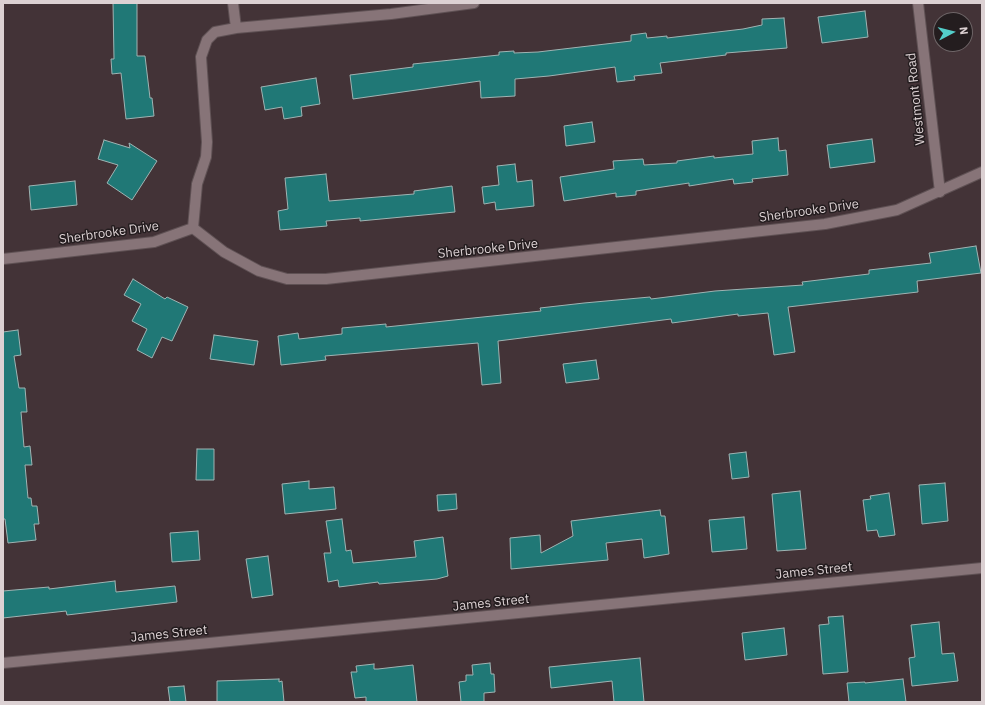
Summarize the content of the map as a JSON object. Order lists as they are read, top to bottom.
{
  "streets": {
    "street": ["Westmont Road", "Sherbrooke Drive", "James Street"]
  },
  "crossings": [
    ["Westmont Road", "Sherbrooke Drive"]
  ],
  "north": "right"
}
